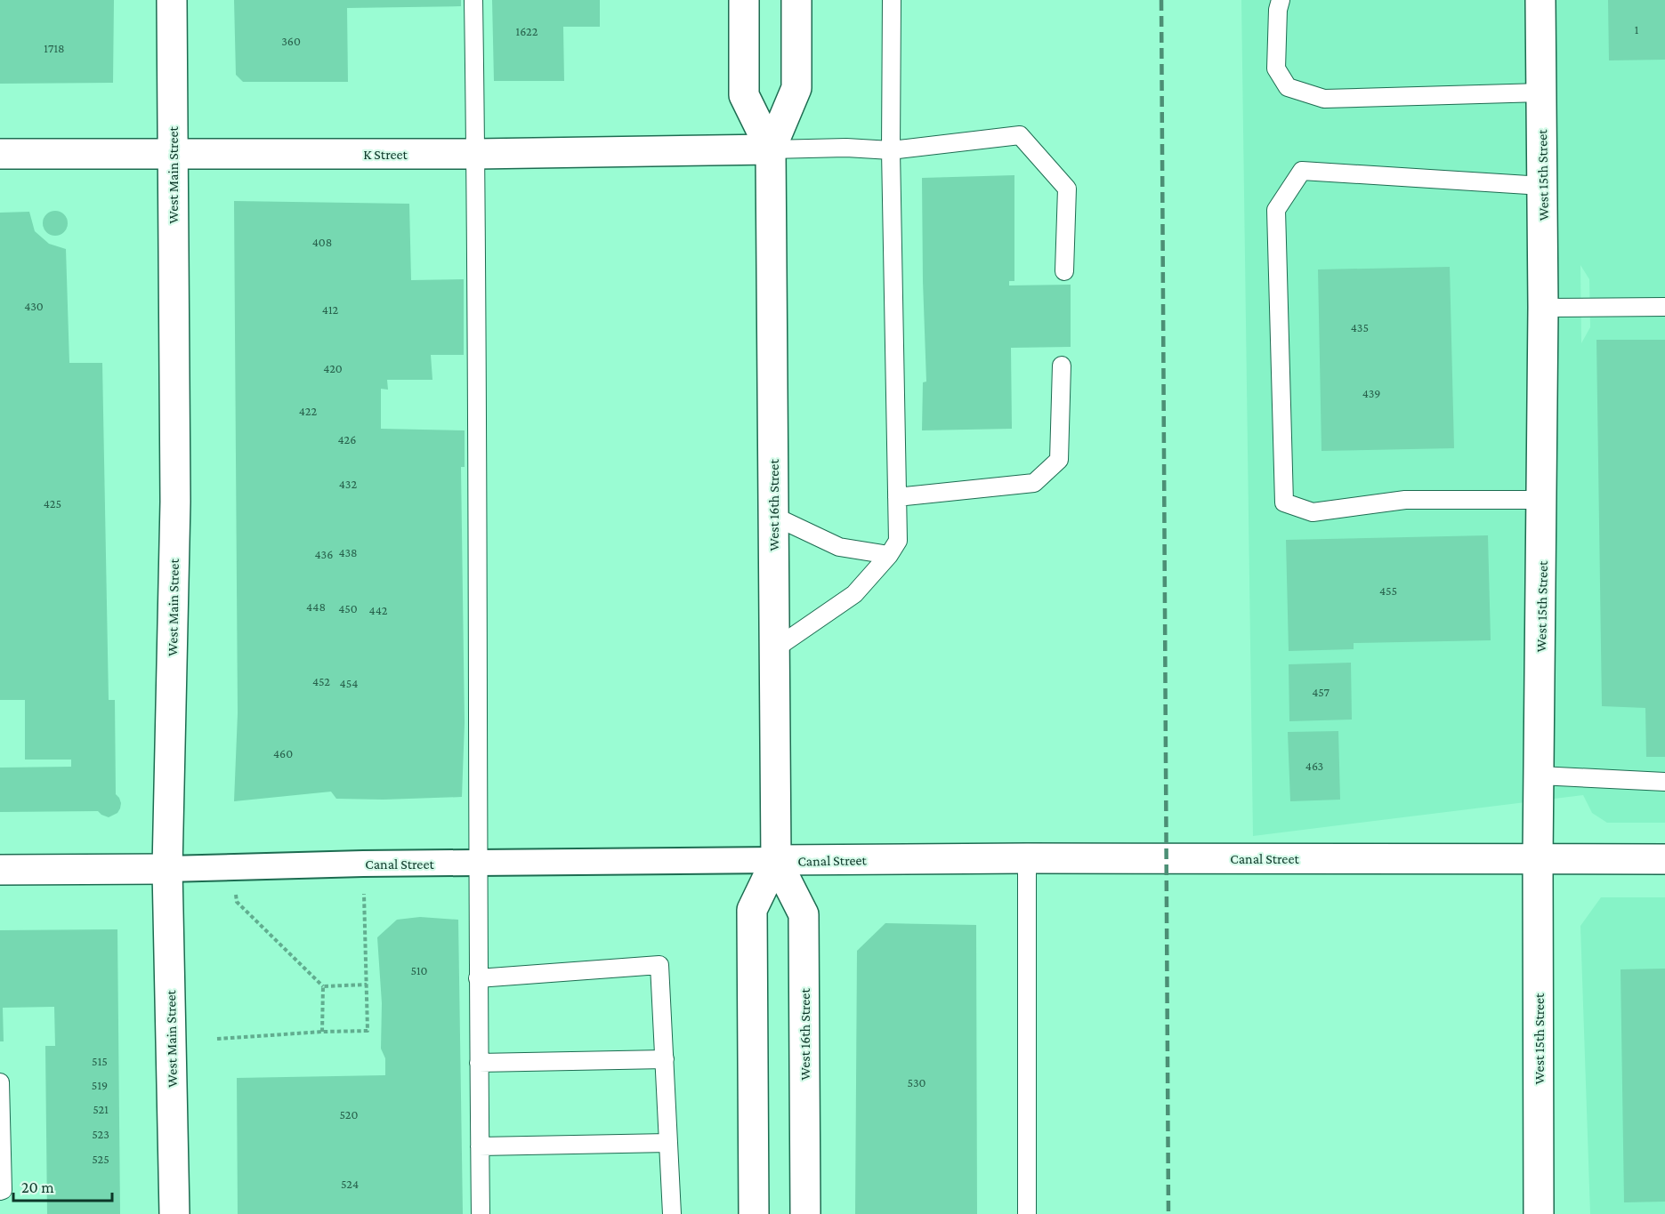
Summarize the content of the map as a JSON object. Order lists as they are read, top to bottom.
{
  "streets": {
    "street": [
      "K Street",
      "West Main Street",
      "West 15th Street",
      "West 16th Street",
      "Canal Street"
    ]
  },
  "crossings": [
    ["K Street", "West Main Street"],
    ["K Street", "West 16th Street"],
    ["West Main Street", "Canal Street"],
    ["West 15th Street", "Canal Street"],
    ["West 16th Street", "Canal Street"]
  ],
  "house_numbers": [
    "1",
    "1622",
    "360",
    "1718",
    "408",
    "430",
    "412",
    "435",
    "420",
    "439",
    "422",
    "426",
    "432",
    "425",
    "438",
    "436",
    "455",
    "448",
    "450",
    "442",
    "452",
    "454",
    "457",
    "460",
    "463",
    "510",
    "515",
    "530",
    "519",
    "521",
    "520",
    "523",
    "525",
    "524"
  ],
  "scale_bar": "20 m"
}
